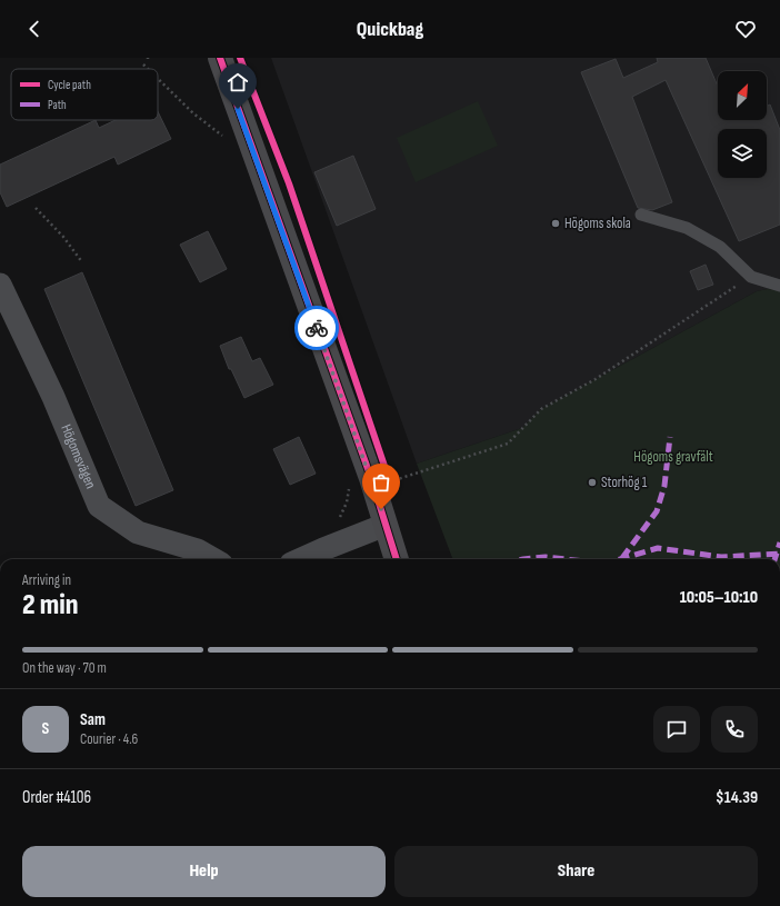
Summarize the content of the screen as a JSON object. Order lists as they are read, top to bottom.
{
  "streets": {
    "street": ["Högomsvägen"]
  },
  "parks": ["Högoms gravfält"],
  "places": ["Högoms skola", "Storhög 1"],
  "legend": ["Cycle path", "Path"],
  "north": "top right",
  "page": {
    "header": "Quickbag",
    "heading": ["2 min", "Arriving in", "10:05–10:10"],
    "panel": [
      "Sam",
      "Courier · 4.6",
      "Order #4106",
      "$14.39"
    ],
    "bar": "On the way · 70 m",
    "round": "S",
    "buttons": ["Help", "Share"]
  }
}
